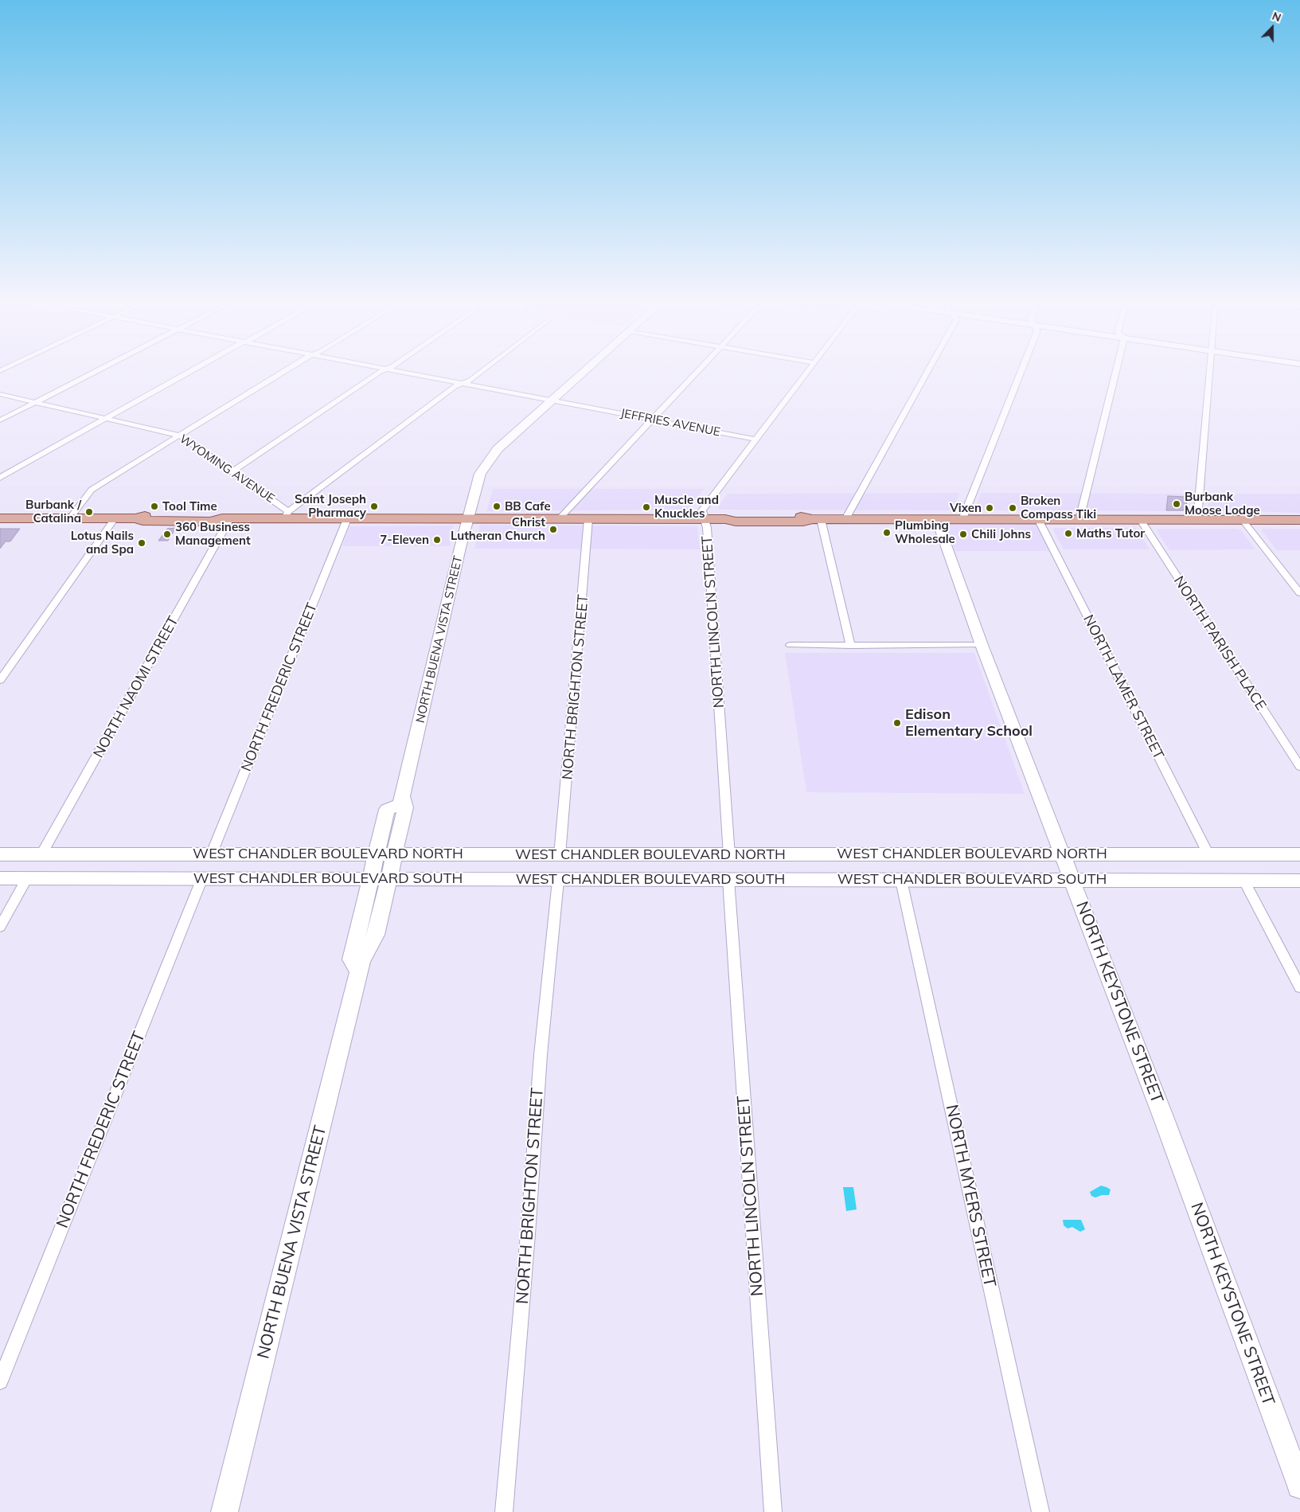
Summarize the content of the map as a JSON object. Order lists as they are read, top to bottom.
{
  "streets": {
    "main road": [
      "NORTH BUENA VISTA STREET",
      "WEST CHANDLER BOULEVARD NORTH",
      "WEST CHANDLER BOULEVARD SOUTH",
      "NORTH KEYSTONE STREET"
    ],
    "street": [
      "JEFFRIES AVENUE",
      "WYOMING AVENUE",
      "NORTH LINCOLN STREET",
      "NORTH PARISH PLACE",
      "NORTH NAOMI STREET",
      "NORTH FREDERIC STREET",
      "NORTH BRIGHTON STREET",
      "NORTH LAMER STREET",
      "NORTH MYERS STREET"
    ]
  },
  "crossings": [
    ["JEFFRIES AVENUE", "NORTH LINCOLN STREET"],
    ["JEFFRIES AVENUE", "NORTH BUENA VISTA STREET"],
    ["NORTH LINCOLN STREET", "WEST CHANDLER BOULEVARD NORTH"],
    ["NORTH LINCOLN STREET", "WEST CHANDLER BOULEVARD SOUTH"],
    ["NORTH BUENA VISTA STREET", "WEST CHANDLER BOULEVARD NORTH"],
    ["NORTH BUENA VISTA STREET", "WEST CHANDLER BOULEVARD SOUTH"],
    ["NORTH NAOMI STREET", "WEST CHANDLER BOULEVARD NORTH"],
    ["NORTH FREDERIC STREET", "WEST CHANDLER BOULEVARD NORTH"],
    ["NORTH FREDERIC STREET", "WEST CHANDLER BOULEVARD SOUTH"],
    ["NORTH BRIGHTON STREET", "WEST CHANDLER BOULEVARD NORTH"],
    ["NORTH BRIGHTON STREET", "WEST CHANDLER BOULEVARD SOUTH"],
    ["NORTH LAMER STREET", "WEST CHANDLER BOULEVARD NORTH"],
    ["WEST CHANDLER BOULEVARD NORTH", "NORTH KEYSTONE STREET"],
    ["WEST CHANDLER BOULEVARD SOUTH", "NORTH KEYSTONE STREET"],
    ["WEST CHANDLER BOULEVARD SOUTH", "NORTH MYERS STREET"]
  ],
  "places": [
    "Burbank Moose Lodge",
    "Tool Time",
    "Saint Joseph Pharmacy",
    "BB Cafe",
    "Muscle and Knuckles",
    "Vixen",
    "Broken Compass Tiki",
    "Burbank / Catalina",
    "Christ Lutheran Church",
    "Plumbing Wholesale",
    "Maths Tutor",
    "360 Business Management",
    "Chili Johns",
    "7-Eleven",
    "Lotus Nails and Spa",
    "Edison Elementary School"
  ],
  "north": "top"
}
